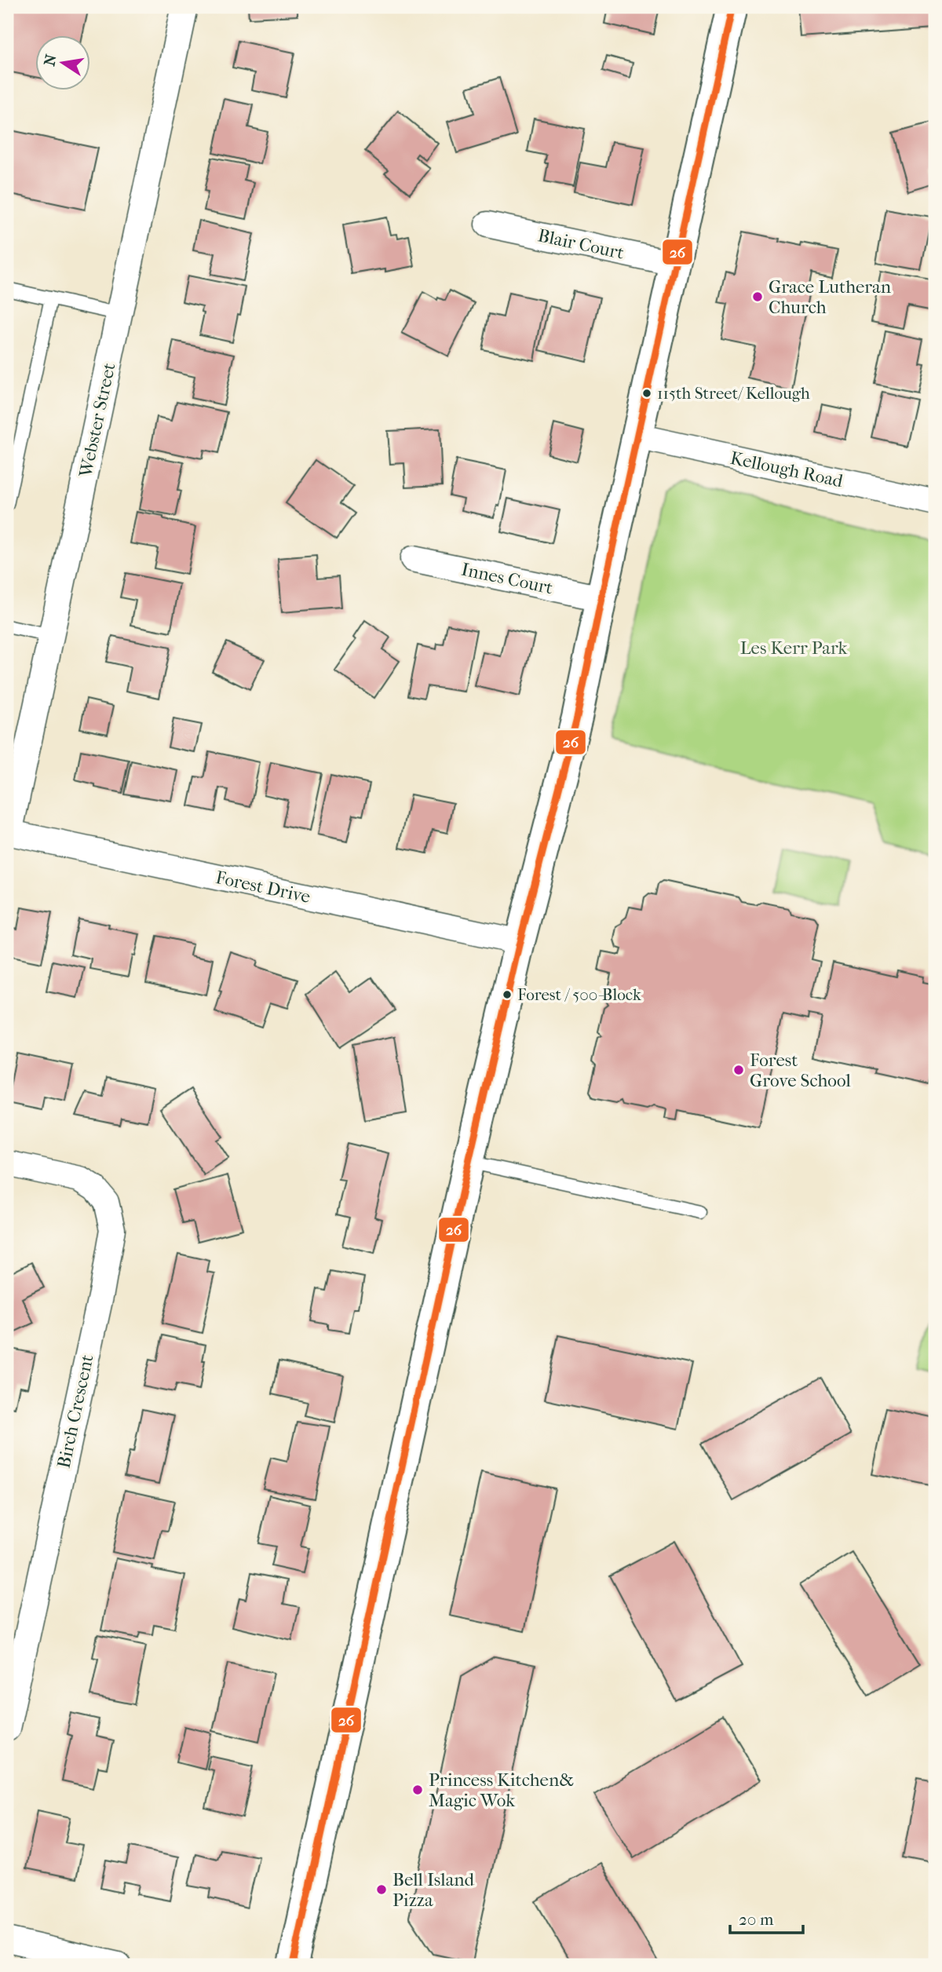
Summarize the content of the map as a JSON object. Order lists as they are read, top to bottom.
{
  "streets": {
    "street": [
      "Blair Court",
      "Webster Street",
      "Kellough Road",
      "Innes Court",
      "Forest Drive",
      "Birch Crescent"
    ]
  },
  "crossings": [
    ["Webster Street", "Forest Drive"]
  ],
  "parks": ["Les Kerr Park"],
  "places": [
    "Grace Lutheran Church",
    "115th Street/ Kellough",
    "Forest / 500-Block",
    "Forest Grove School",
    "Princess Kitchen& Magic Wok",
    "Bell Island Pizza"
  ],
  "lines": ["transit line 26"],
  "scale_bar": "20 m",
  "north": "left"
}
